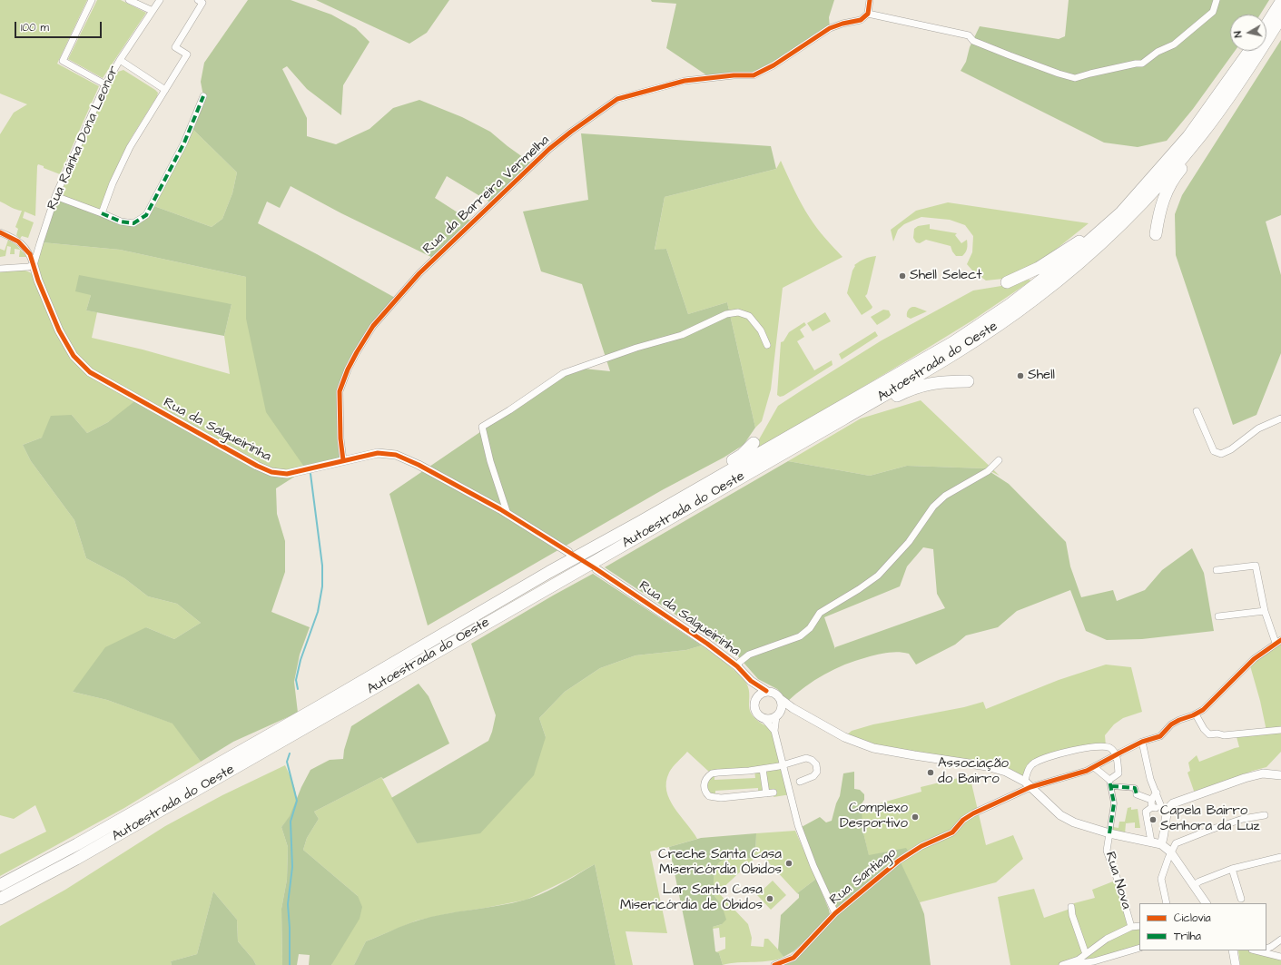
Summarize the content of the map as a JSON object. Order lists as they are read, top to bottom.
{
  "streets": {
    "highway": ["Autoestrada do Oeste"],
    "street": [
      "Rua Rainha Dona Leonor",
      "Rua da Barreira Vermelha",
      "Rua da Salgueirinha",
      "Rua Santiago",
      "Rua Nova"
    ]
  },
  "crossings": [
    ["Rua Rainha Dona Leonor", "Rua da Salgueirinha"],
    ["Rua da Barreira Vermelha", "Rua da Salgueirinha"]
  ],
  "places": [
    "Shell Select",
    "Shell",
    "Associação do Bairro",
    "Complexo Desportivo",
    "Capela Bairro Senhora da Luz",
    "Creche Santa Casa Misericórdia Óbidos",
    "Lar Santa Casa Misericórdia de Óbidos"
  ],
  "legend": ["Ciclovia", "Trilha"],
  "scale_bar": "100 m",
  "north": "left"
}
